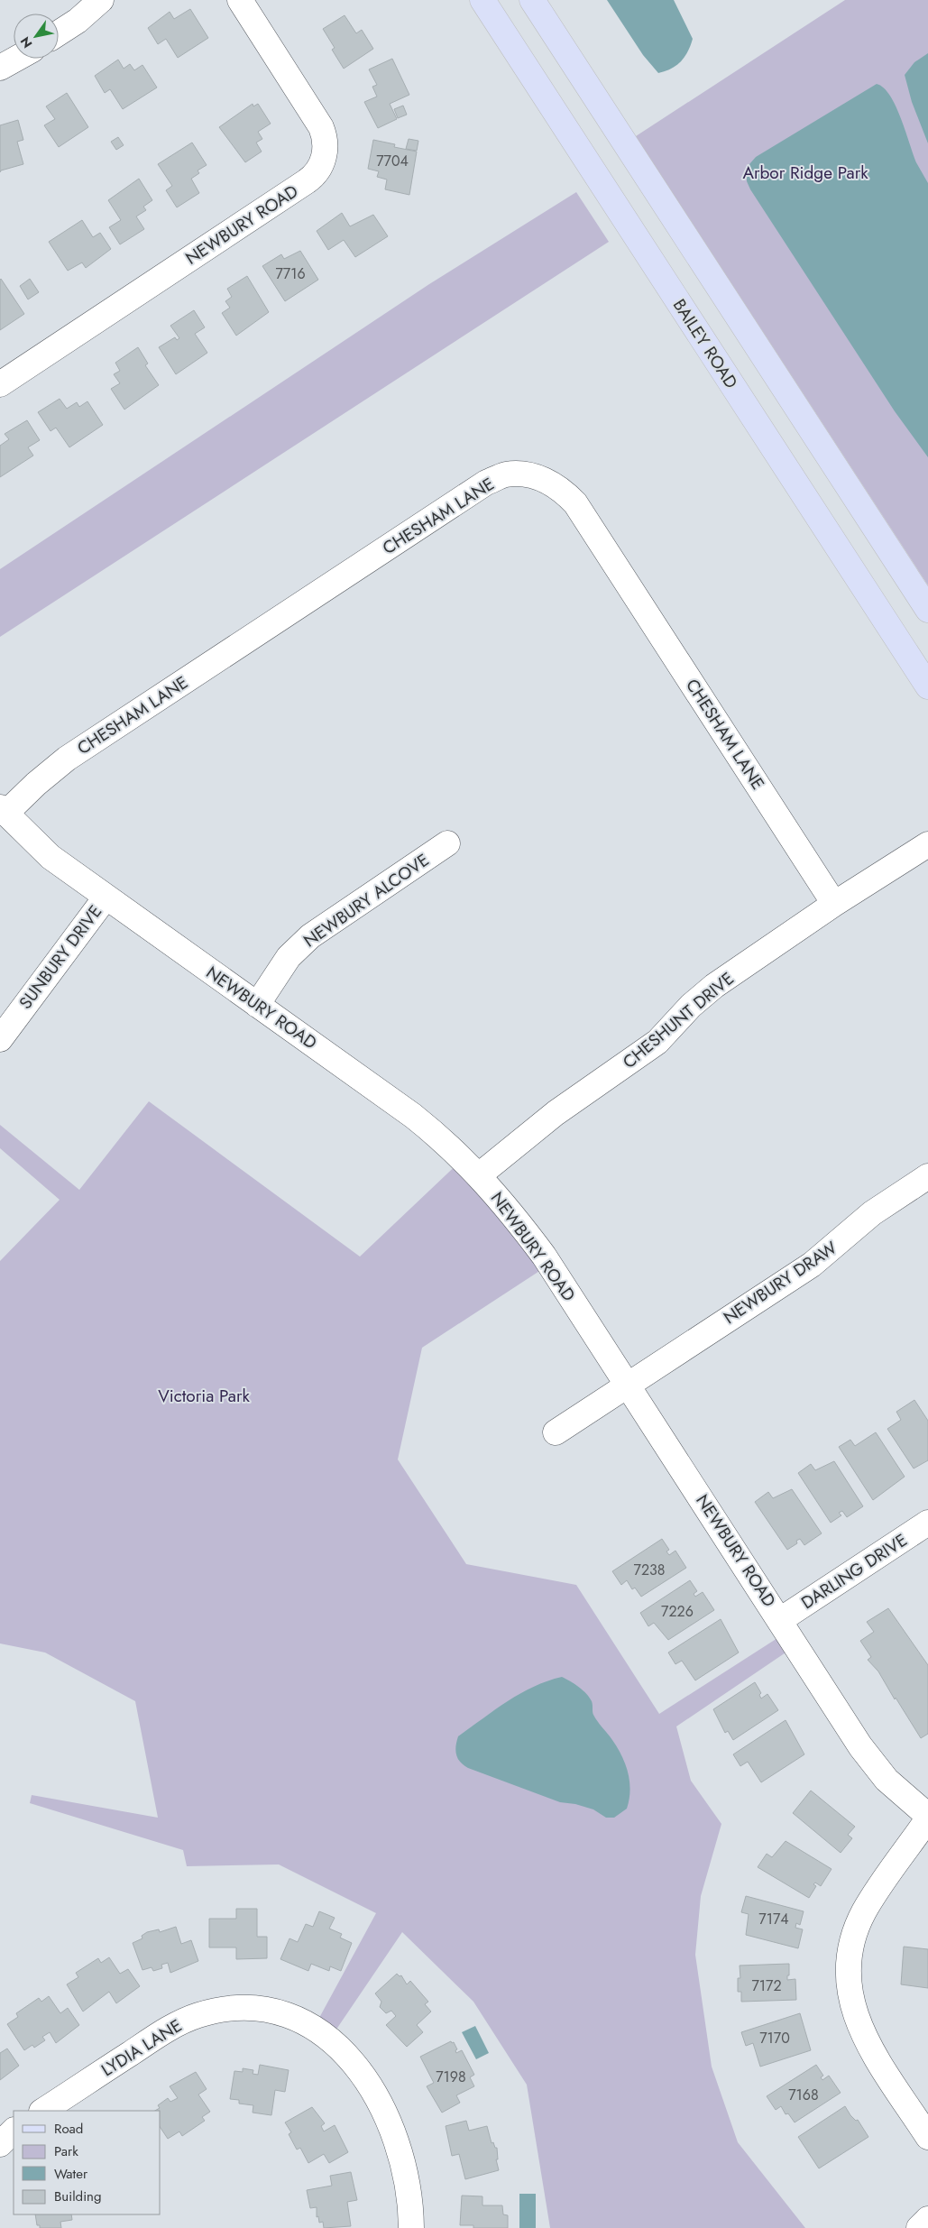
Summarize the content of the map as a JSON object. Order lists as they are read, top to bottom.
{
  "streets": {
    "main road": ["BAILEY ROAD"],
    "street": [
      "NEWBURY ROAD",
      "CHESHAM LANE",
      "NEWBURY ALCOVE",
      "SUNBURY DRIVE",
      "CHESHUNT DRIVE",
      "NEWBURY DRAW",
      "DARLING DRIVE",
      "LYDIA LANE"
    ]
  },
  "crossings": [
    ["NEWBURY ROAD", "CHESHAM LANE"],
    ["NEWBURY ROAD", "NEWBURY ALCOVE"],
    ["NEWBURY ROAD", "SUNBURY DRIVE"],
    ["NEWBURY ROAD", "CHESHUNT DRIVE"],
    ["NEWBURY ROAD", "NEWBURY DRAW"],
    ["NEWBURY ROAD", "DARLING DRIVE"],
    ["CHESHAM LANE", "CHESHUNT DRIVE"]
  ],
  "parks": ["Arbor Ridge Park", "Victoria Park"],
  "house_numbers": [
    "7704",
    "7716",
    "7238",
    "7226",
    "7174",
    "7172",
    "7170",
    "7198",
    "7168"
  ],
  "legend": [
    "Road",
    "Park",
    "Water",
    "Building"
  ],
  "north": "bottom left"
}
